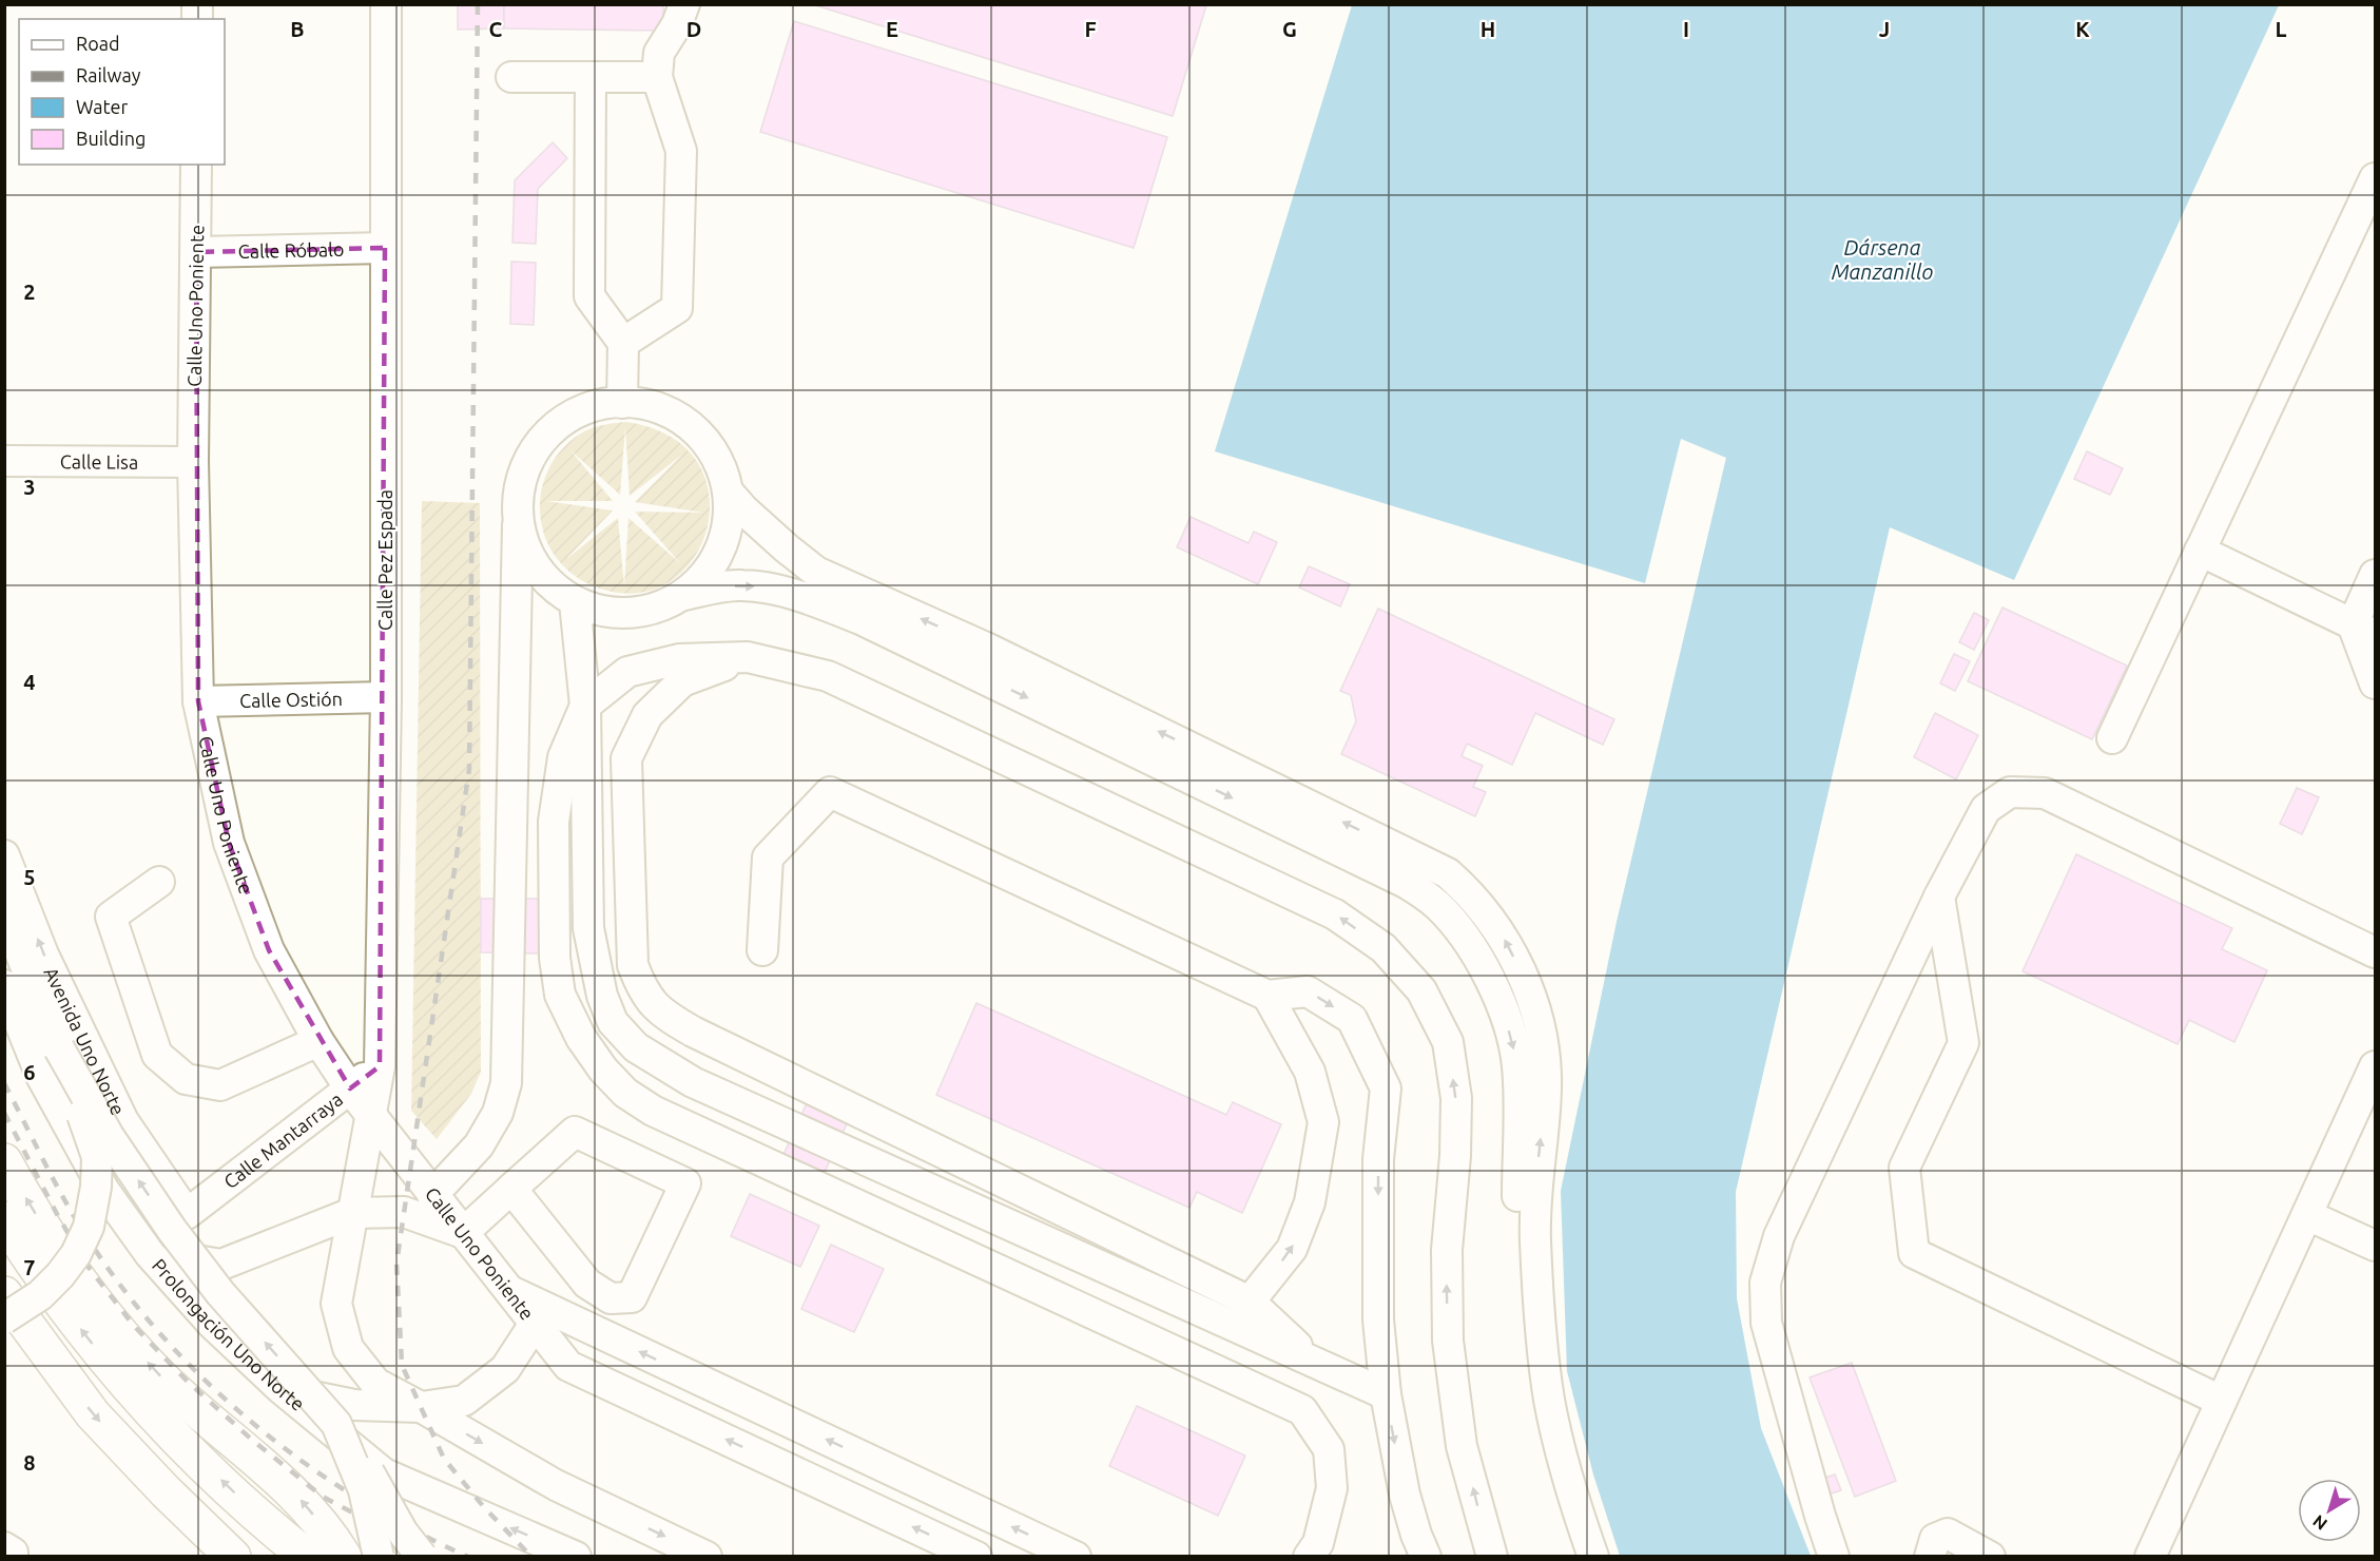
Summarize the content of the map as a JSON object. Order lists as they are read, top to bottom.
{
  "streets": {
    "street": [
      "Calle Róbalo",
      "Calle Uno Poniente",
      "Calle Lisa",
      "Calle Pez Espada",
      "Calle Ostión",
      "Avenida Uno Norte",
      "Calle Mantarraya",
      "Prolongación Uno Norte"
    ]
  },
  "crossings": [
    ["Calle Róbalo", "Calle Uno Poniente"],
    ["Calle Róbalo", "Calle Pez Espada"],
    ["Calle Uno Poniente", "Calle Lisa"],
    ["Calle Uno Poniente", "Calle Pez Espada"],
    ["Calle Uno Poniente", "Calle Ostión"],
    ["Calle Uno Poniente", "Calle Mantarraya"],
    ["Calle Pez Espada", "Calle Ostión"],
    ["Calle Pez Espada", "Calle Mantarraya"],
    ["Avenida Uno Norte", "Calle Mantarraya"]
  ],
  "water": ["Dársena Manzanillo"],
  "legend": [
    "Road",
    "Railway",
    "Water",
    "Building"
  ],
  "north": "bottom left",
  "grid": {
    "columns": [
      "B",
      "C",
      "D",
      "E",
      "F",
      "G",
      "H",
      "I",
      "J",
      "K",
      "L"
    ],
    "rows": [
      "2",
      "3",
      "4",
      "5",
      "6",
      "7",
      "8"
    ]
  }
}
